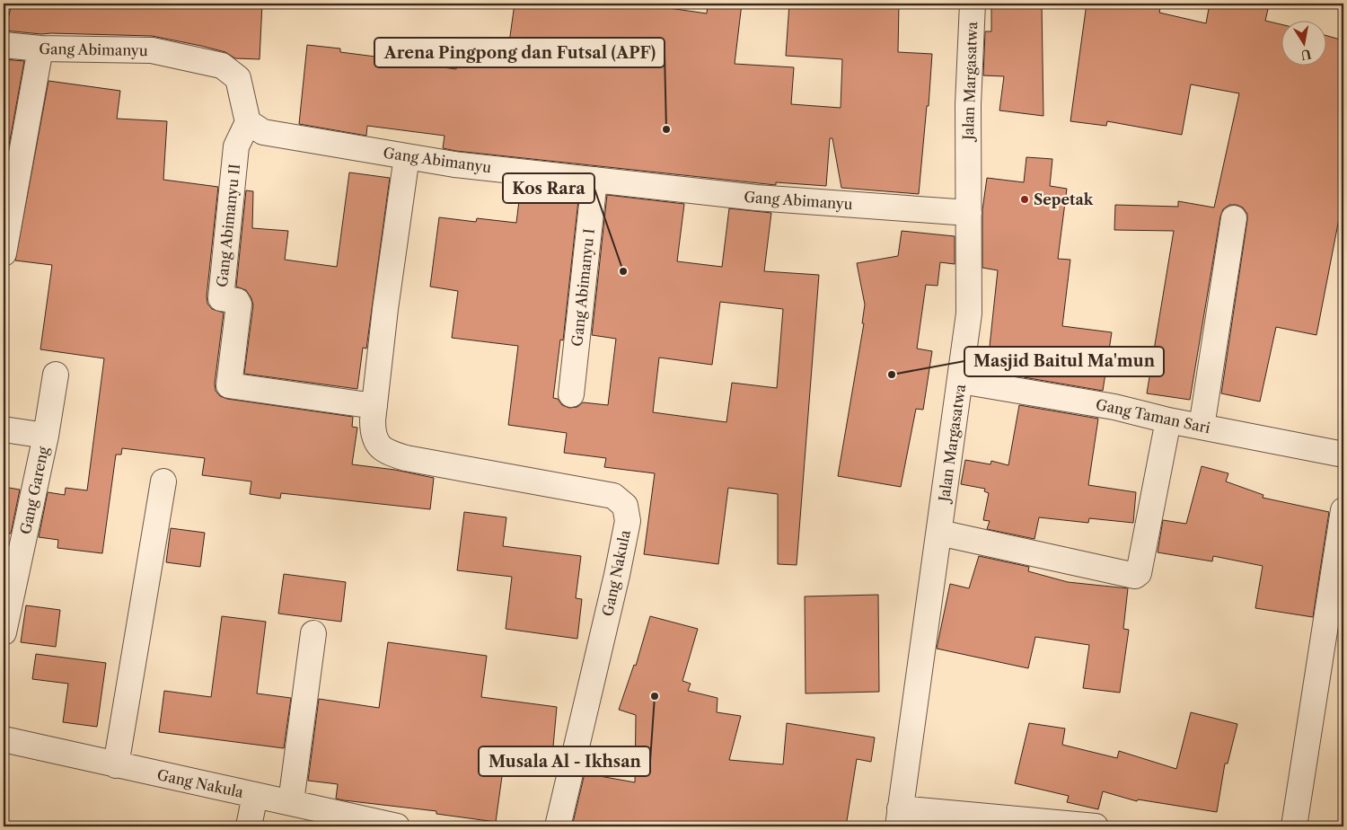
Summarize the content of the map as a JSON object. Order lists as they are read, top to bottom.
{
  "streets": {
    "street": [
      "Gang Abimanyu",
      "Jalan Margasatwa",
      "Gang Abimanyu II",
      "Gang Abimanyu I",
      "Gang Taman Sari",
      "Gang Gareng",
      "Gang Nakula"
    ]
  },
  "crossings": [
    ["Gang Abimanyu", "Jalan Margasatwa"],
    ["Gang Abimanyu", "Gang Abimanyu II"],
    ["Gang Abimanyu", "Gang Abimanyu I"],
    ["Gang Abimanyu", "Gang Nakula"],
    ["Jalan Margasatwa", "Gang Taman Sari"],
    ["Gang Abimanyu II", "Gang Nakula"]
  ],
  "places": [
    "Arena Pingpong dan Futsal (APF)",
    "Sepetak",
    "Kos Rara",
    "Masjid Baitul Ma'mun",
    "Musala Al - Ikhsan"
  ],
  "north": "bottom"
}
